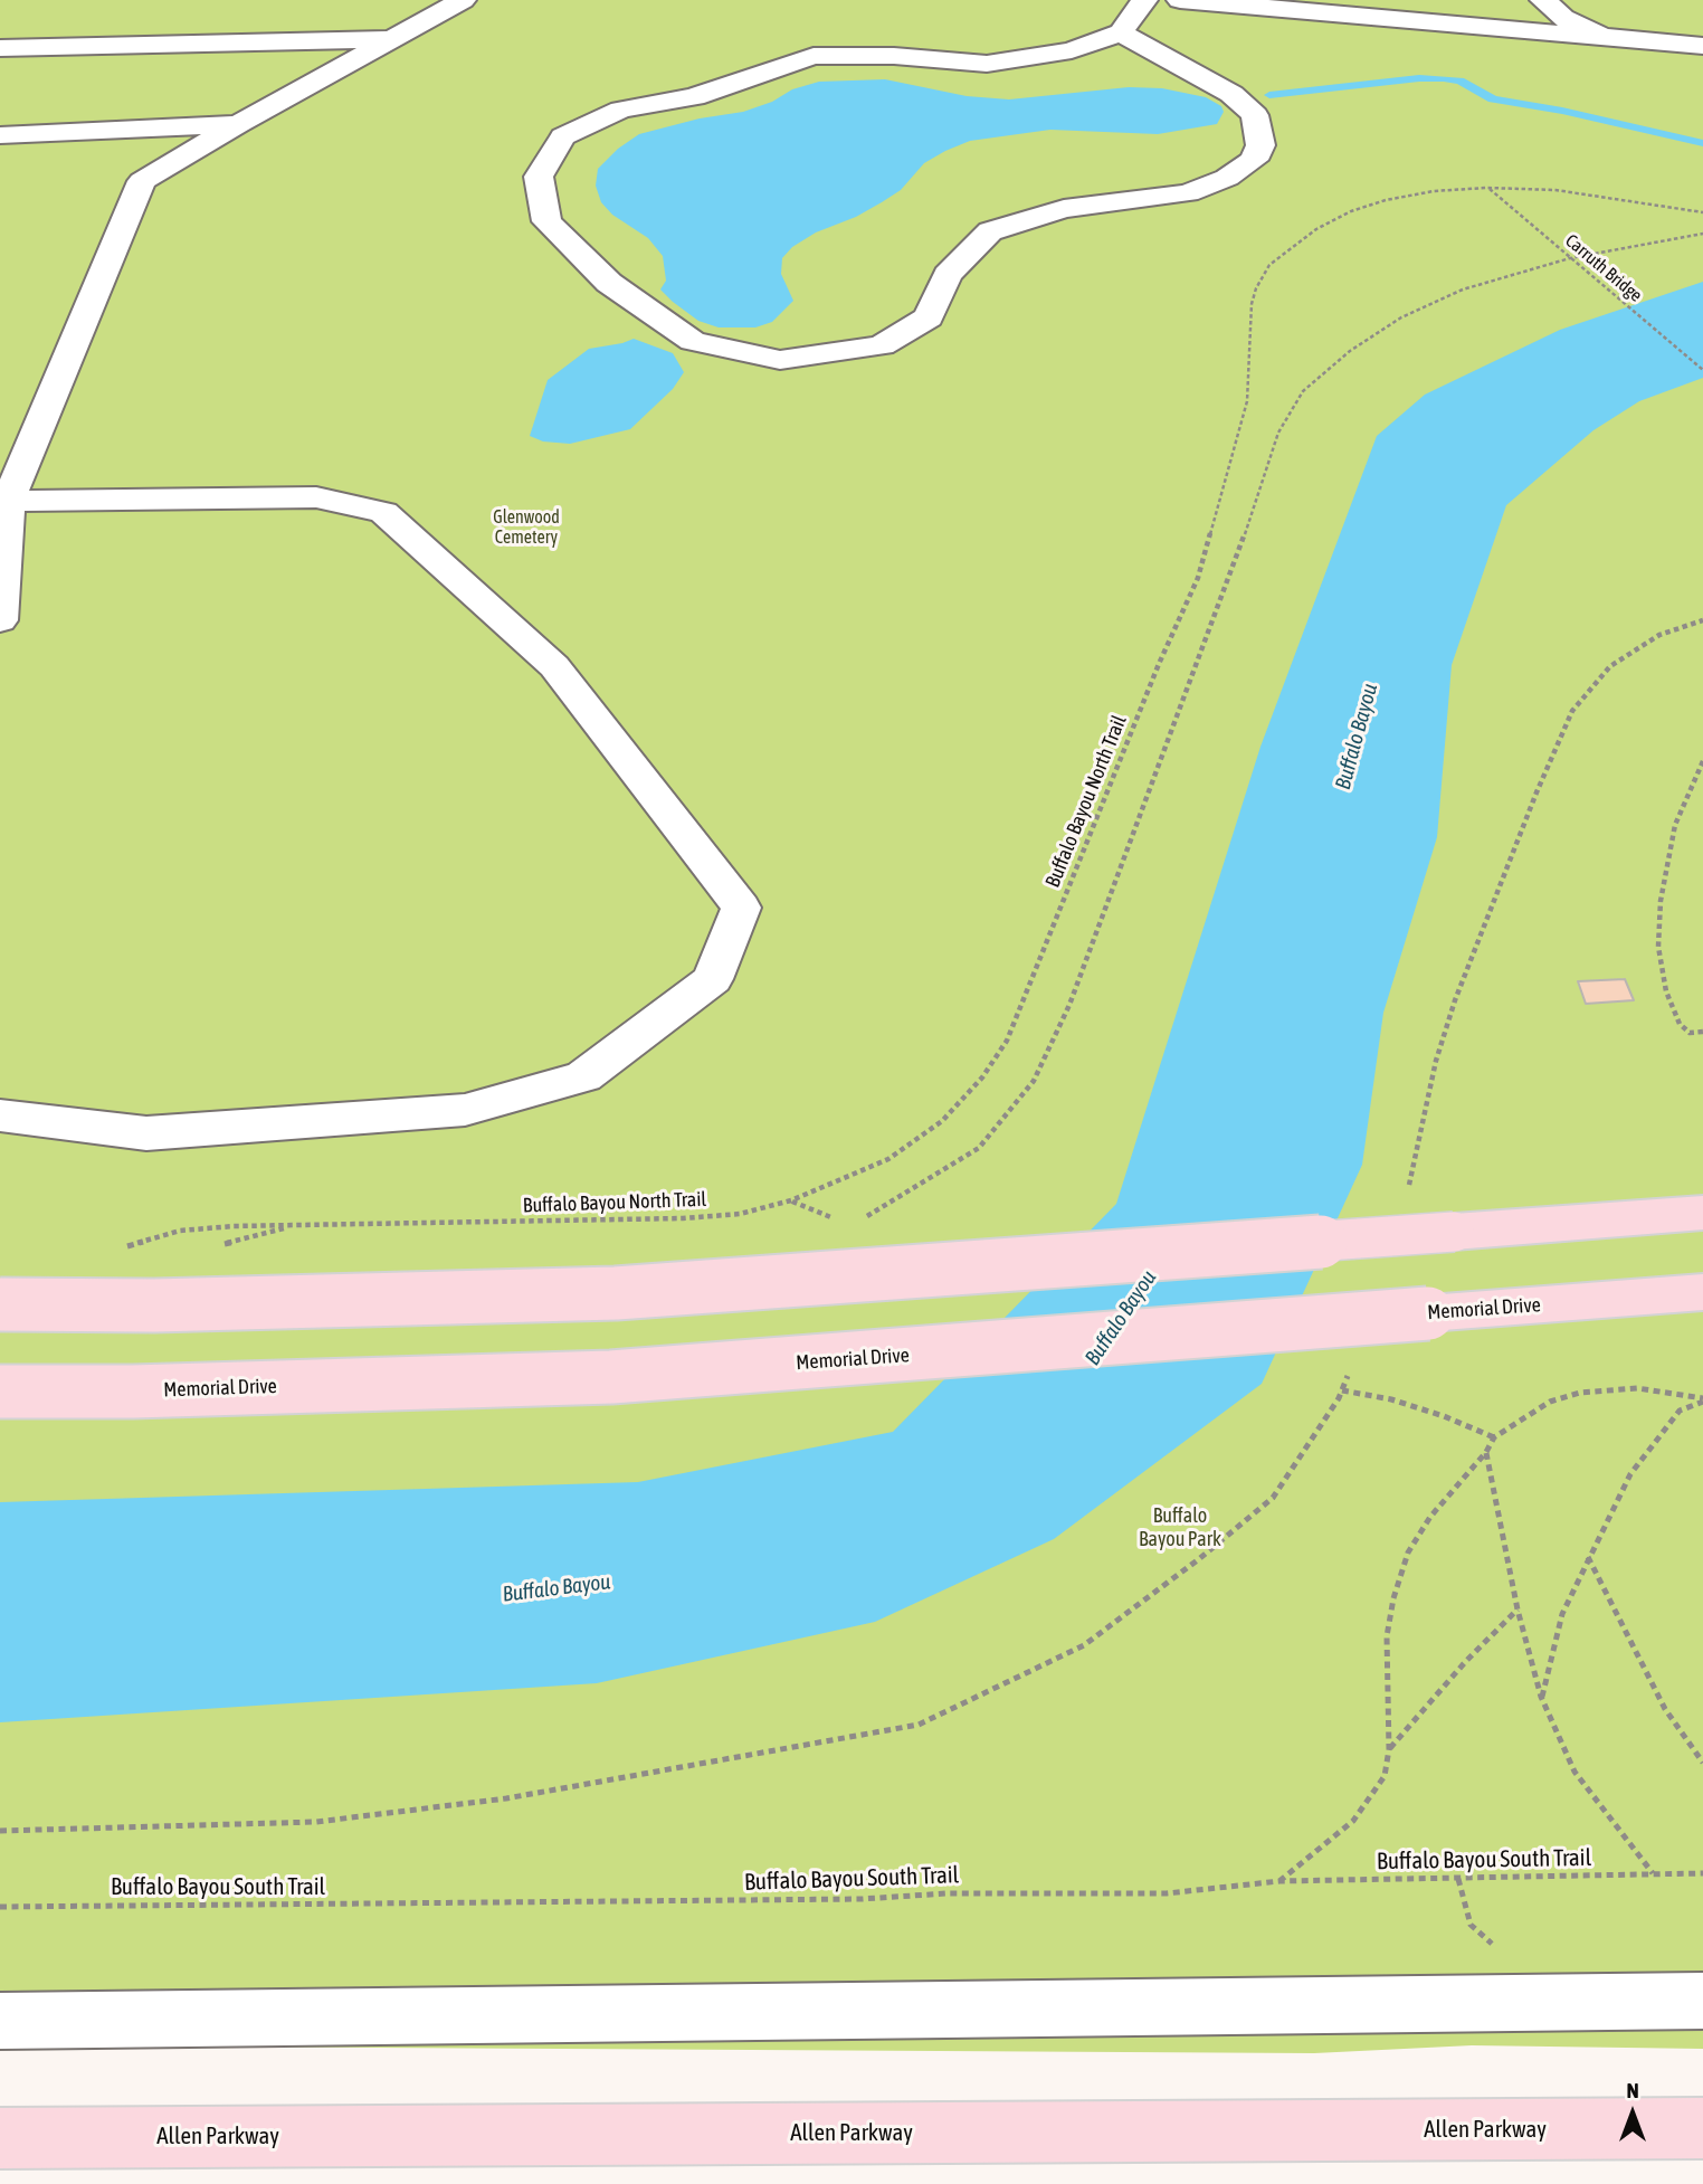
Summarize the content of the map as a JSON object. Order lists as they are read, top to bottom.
{
  "streets": {
    "main road": ["Memorial Drive", "Allen Parkway"],
    "path": ["Carruth Bridge", "Buffalo Bayou North Trail", "Buffalo Bayou South Trail"]
  },
  "crossings": [
    ["Carruth Bridge", "Buffalo Bayou North Trail"]
  ],
  "water": ["Buffalo Bayou"],
  "parks": ["Glenwood Cemetery", "Buffalo Bayou Park"],
  "north": "top"
}
